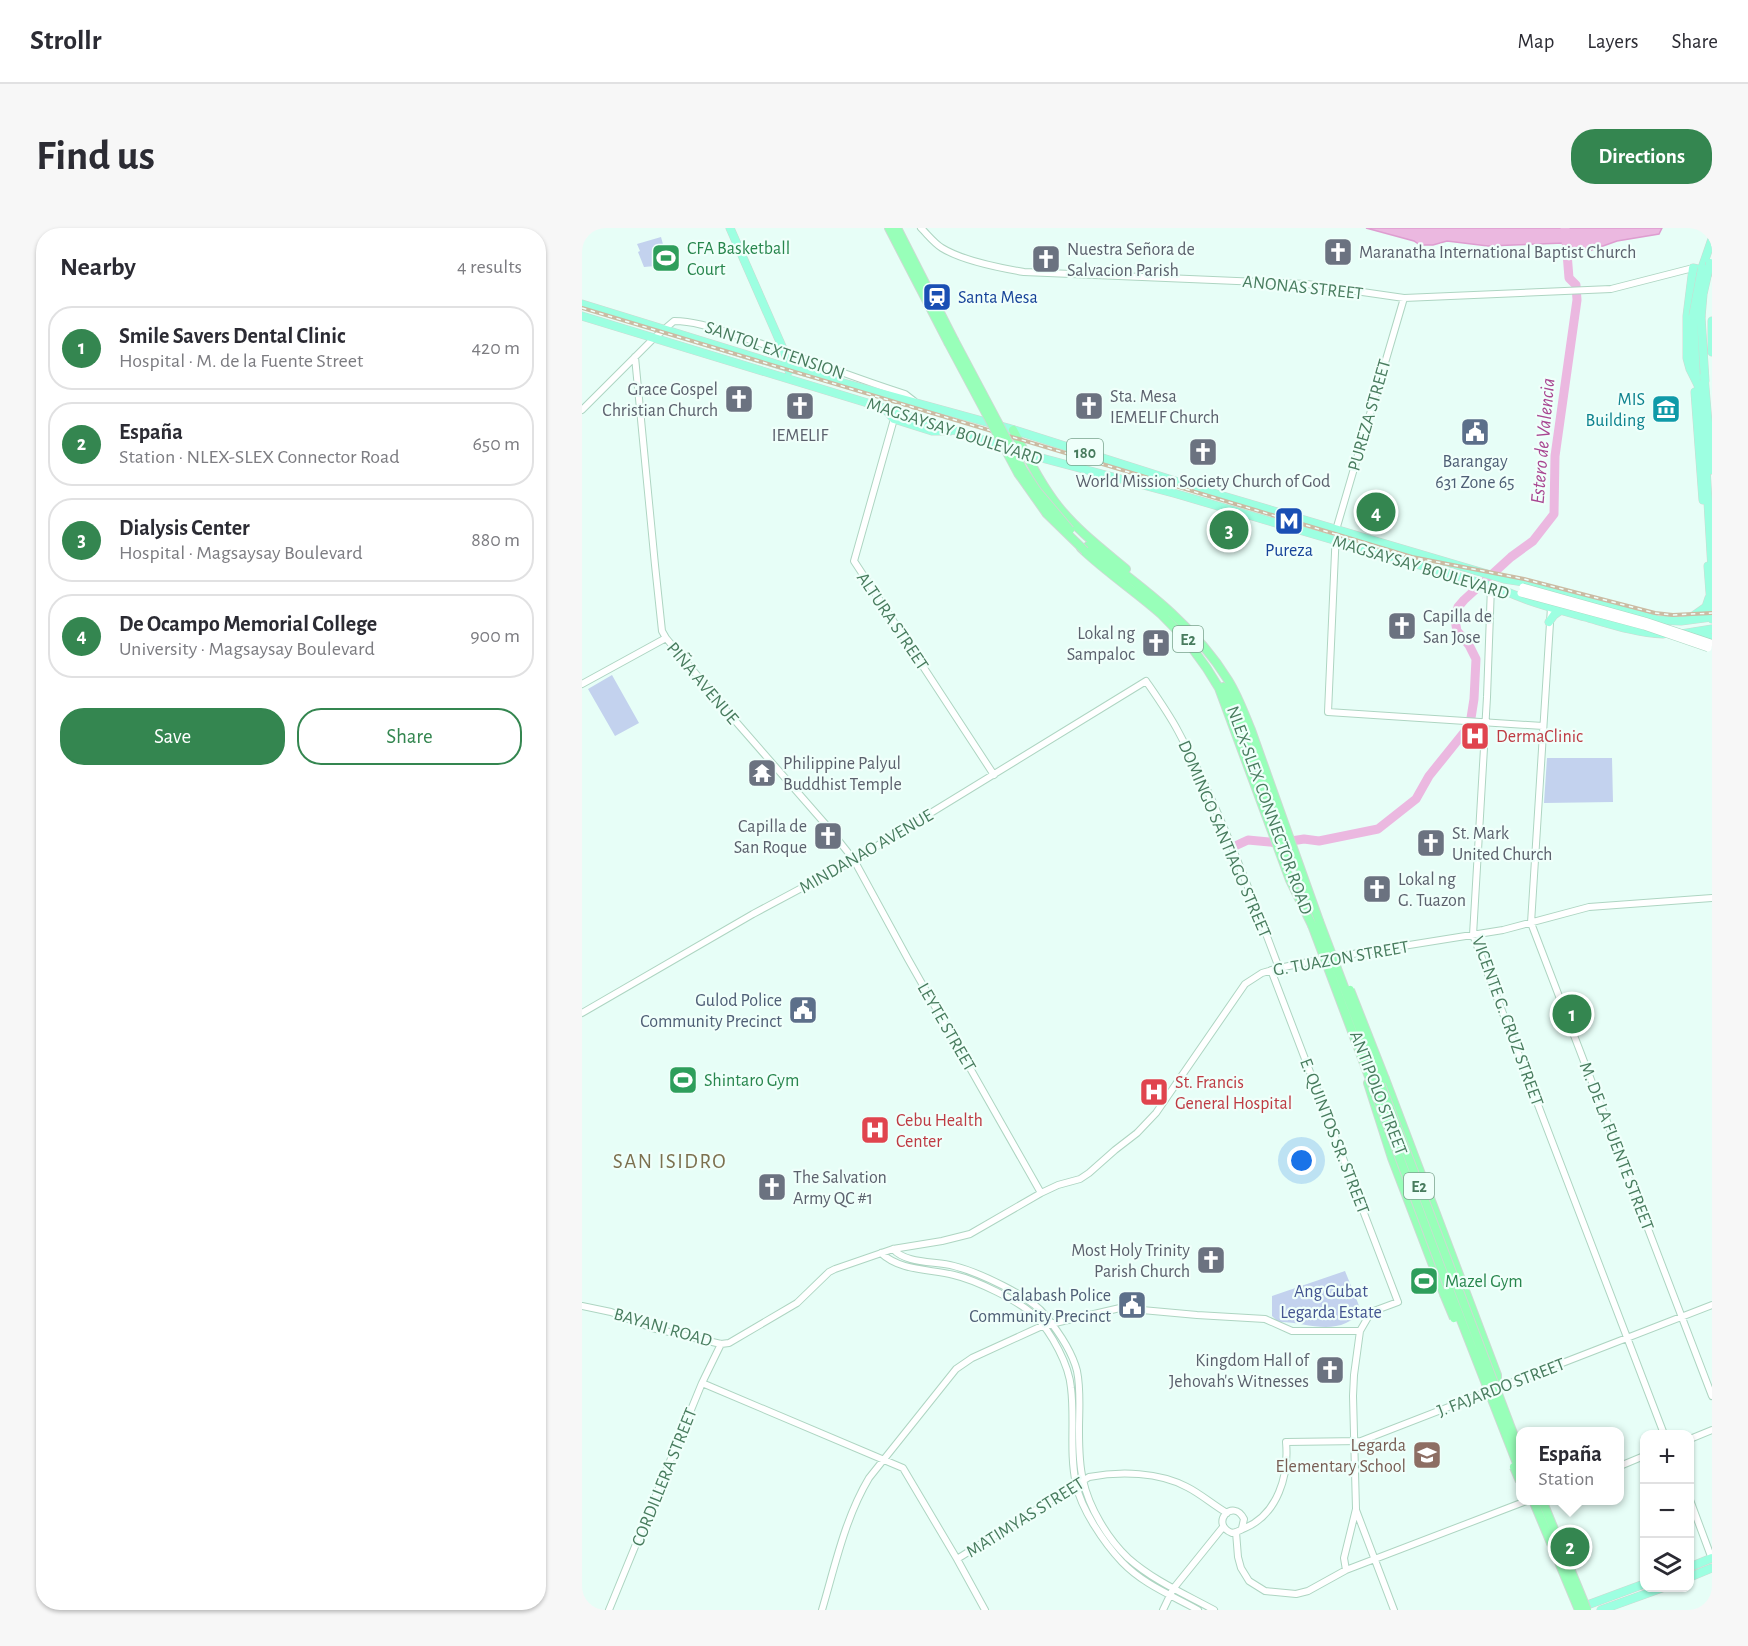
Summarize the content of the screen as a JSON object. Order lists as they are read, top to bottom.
{
  "streets": {
    "highway": ["E2", "NLEX-SLEX CONNECTOR ROAD"],
    "main road": ["MAGSAYSAY BOULEVARD", "180"],
    "street": [
      "ANONAS STREET",
      "SANTOL EXTENSION",
      "PUREZA STREET",
      "ALTURA STREET",
      "PIÑA AVENUE",
      "DOMINGO SANTIAGO STREET",
      "MINDANAO AVENUE",
      "G. TUAZON STREET",
      "VICENTE G. CRUZ STREET",
      "LEYTE STREET",
      "ANTIPOLO STREET",
      "E. QUINTOS SR. STREET",
      "M. DE LA FUENTE STREET",
      "BAYANI ROAD",
      "J. FAJARDO STREET",
      "CORDILLERA STREET",
      "MATIMYAS STREET"
    ]
  },
  "crossings": [
    ["ANONAS STREET", "PUREZA STREET"],
    ["SANTOL EXTENSION", "MAGSAYSAY BOULEVARD"],
    ["PUREZA STREET", "MAGSAYSAY BOULEVARD"],
    ["PUREZA STREET", "VICENTE G. CRUZ STREET"],
    ["MAGSAYSAY BOULEVARD", "VICENTE G. CRUZ STREET"],
    ["MAGSAYSAY BOULEVARD", "M. DE LA FUENTE STREET"],
    ["ALTURA STREET", "MINDANAO AVENUE"],
    ["PIÑA AVENUE", "MINDANAO AVENUE"],
    ["PIÑA AVENUE", "LEYTE STREET"],
    ["DOMINGO SANTIAGO STREET", "MINDANAO AVENUE"],
    ["DOMINGO SANTIAGO STREET", "G. TUAZON STREET"],
    ["MINDANAO AVENUE", "LEYTE STREET"],
    ["G. TUAZON STREET", "VICENTE G. CRUZ STREET"],
    ["G. TUAZON STREET", "LEYTE STREET"],
    ["G. TUAZON STREET", "ANTIPOLO STREET"],
    ["G. TUAZON STREET", "E. QUINTOS SR. STREET"],
    ["G. TUAZON STREET", "M. DE LA FUENTE STREET"],
    ["G. TUAZON STREET", "BAYANI ROAD"],
    ["VICENTE G. CRUZ STREET", "J. FAJARDO STREET"],
    ["ANTIPOLO STREET", "J. FAJARDO STREET"],
    ["M. DE LA FUENTE STREET", "J. FAJARDO STREET"],
    ["BAYANI ROAD", "CORDILLERA STREET"],
    ["J. FAJARDO STREET", "MATIMYAS STREET"]
  ],
  "districts": ["SAN ISIDRO"],
  "water": ["Estero de Valencia"],
  "parks": ["Ang Gubat Legarda Estate"],
  "places": {
    "church": [
      "Maranatha International Baptist Church",
      "Nuestra Señora de Salvacion Parish",
      "Grace Gospel Christian Church",
      "IEMELIF",
      "Sta. Mesa IEMELIF Church",
      "World Mission Society Church of God",
      "Capilla de San Jose",
      "Lokal ng Sampaloc",
      "Capilla de San Roque",
      "St. Mark United Church",
      "Lokal ng G. Tuazon",
      "The Salvation Army QC #1",
      "Most Holy Trinity Parish Church",
      "Kingdom Hall of Jehovah's Witnesses"
    ],
    "sports": ["CFA Basketball Court", "Shintaro Gym", "Mazel Gym"],
    "station": ["Santa Mesa"],
    "museum": ["MIS Building"],
    "public building": ["Barangay 631 Zone 65", "Gulod Police Community Precinct", "Calabash Police Community Precinct"],
    "metro station": ["Pureza"],
    "hospital": ["DermaClinic", "St. Francis General Hospital", "Cebu Health Center"],
    "temple": ["Philippine Palyul Buddhist Temple"],
    "school or university": ["Legarda Elementary School"]
  },
  "page": {
    "header": "Strollr",
    "nav": ["Map", "Layers", "Share"],
    "buttons": [
      "Directions",
      ["Save", "Share"]
    ],
    "title": "Find us",
    "heading": ["Nearby", "4 results"],
    "list": [
      {
        "mark": "1",
        "name": "Smile Savers Dental Clinic",
        "note": "Hospital · M. de la Fuente Street",
        "value": "420 m"
      },
      {
        "mark": "2",
        "name": "España",
        "note": "Station · NLEX-SLEX Connector Road",
        "value": "650 m"
      },
      {
        "mark": "3",
        "name": "Dialysis Center",
        "note": "Hospital · Magsaysay Boulevard",
        "value": "880 m"
      },
      {
        "mark": "4",
        "name": "De Ocampo Memorial College",
        "note": "University · Magsaysay Boulevard",
        "value": "900 m"
      }
    ],
    "pins": [
      "4",
      "3",
      "1",
      "2"
    ],
    "popup": ["España", "Station"],
    "map_buttons": ["+", "−"]
  }
}
